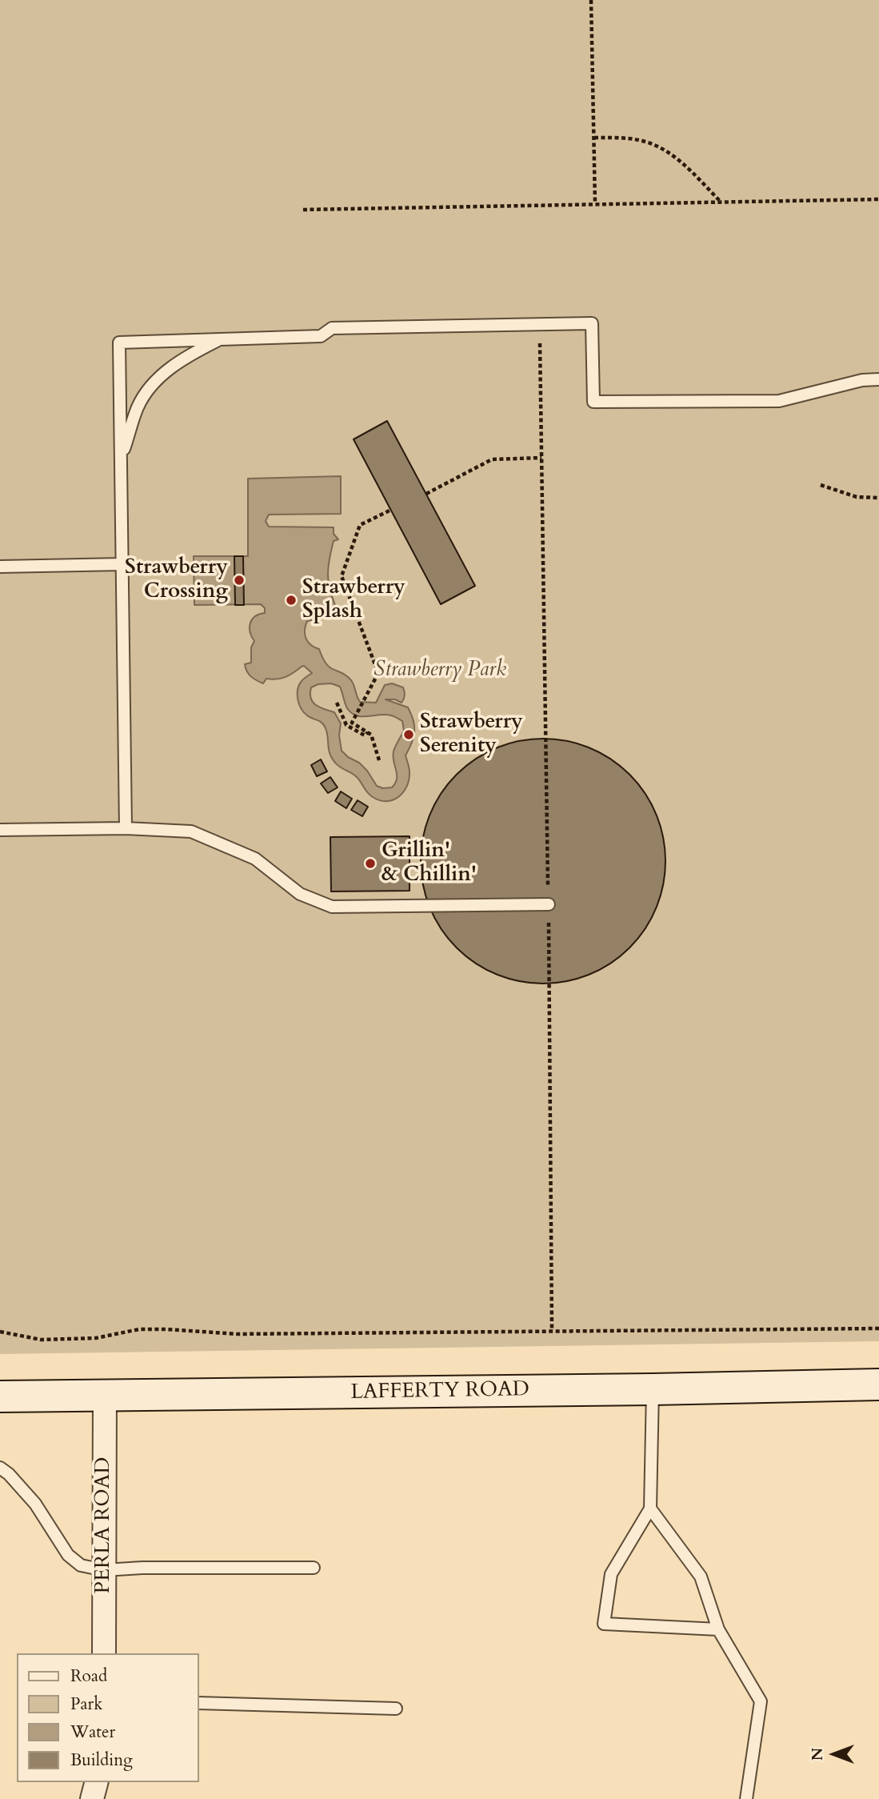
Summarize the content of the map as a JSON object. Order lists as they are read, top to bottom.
{
  "streets": {
    "street": ["LAFFERTY ROAD", "PERLA ROAD"]
  },
  "crossings": [
    ["LAFFERTY ROAD", "PERLA ROAD"]
  ],
  "parks": ["Strawberry Park"],
  "places": [
    "Strawberry Crossing",
    "Strawberry Splash",
    "Strawberry Serenity",
    "Grillin' & Chillin'"
  ],
  "legend": [
    "Road",
    "Park",
    "Water",
    "Building"
  ],
  "north": "left"
}
